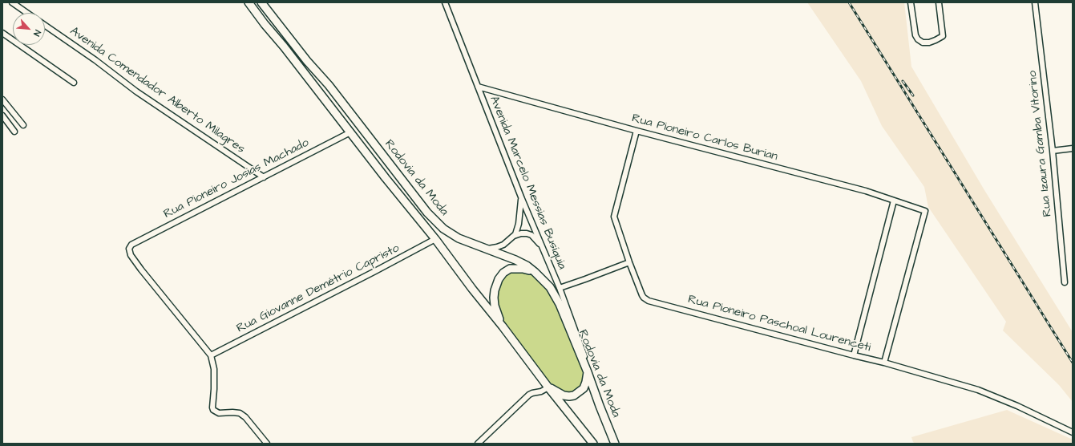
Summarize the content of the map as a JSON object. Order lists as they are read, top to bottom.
{
  "streets": {
    "highway": ["Rodovia da Moda"],
    "street": [
      "Avenida Comendador Alberto Milagres",
      "Rua Pioneiro Carlos Burian",
      "Rua Izaura Gamba Vitorino",
      "Rua Pioneiro Josias Machado",
      "Avenida Marcelo Messias Busíquia",
      "Rua Giovanne Demétrio Capristo",
      "Rua Pioneiro Paschoal Lourenceti"
    ]
  },
  "crossings": [
    ["Avenida Comendador Alberto Milagres", "Rua Pioneiro Josias Machado"],
    ["Rua Pioneiro Carlos Burian", "Avenida Marcelo Messias Busíquia"],
    ["Rua Pioneiro Carlos Burian", "Rua Pioneiro Paschoal Lourenceti"],
    ["Rodovia da Moda", "Rua Pioneiro Josias Machado"],
    ["Rodovia da Moda", "Avenida Marcelo Messias Busíquia"],
    ["Rodovia da Moda", "Rua Giovanne Demétrio Capristo"],
    ["Rua Pioneiro Josias Machado", "Rua Giovanne Demétrio Capristo"]
  ],
  "north": "bottom right"
}
